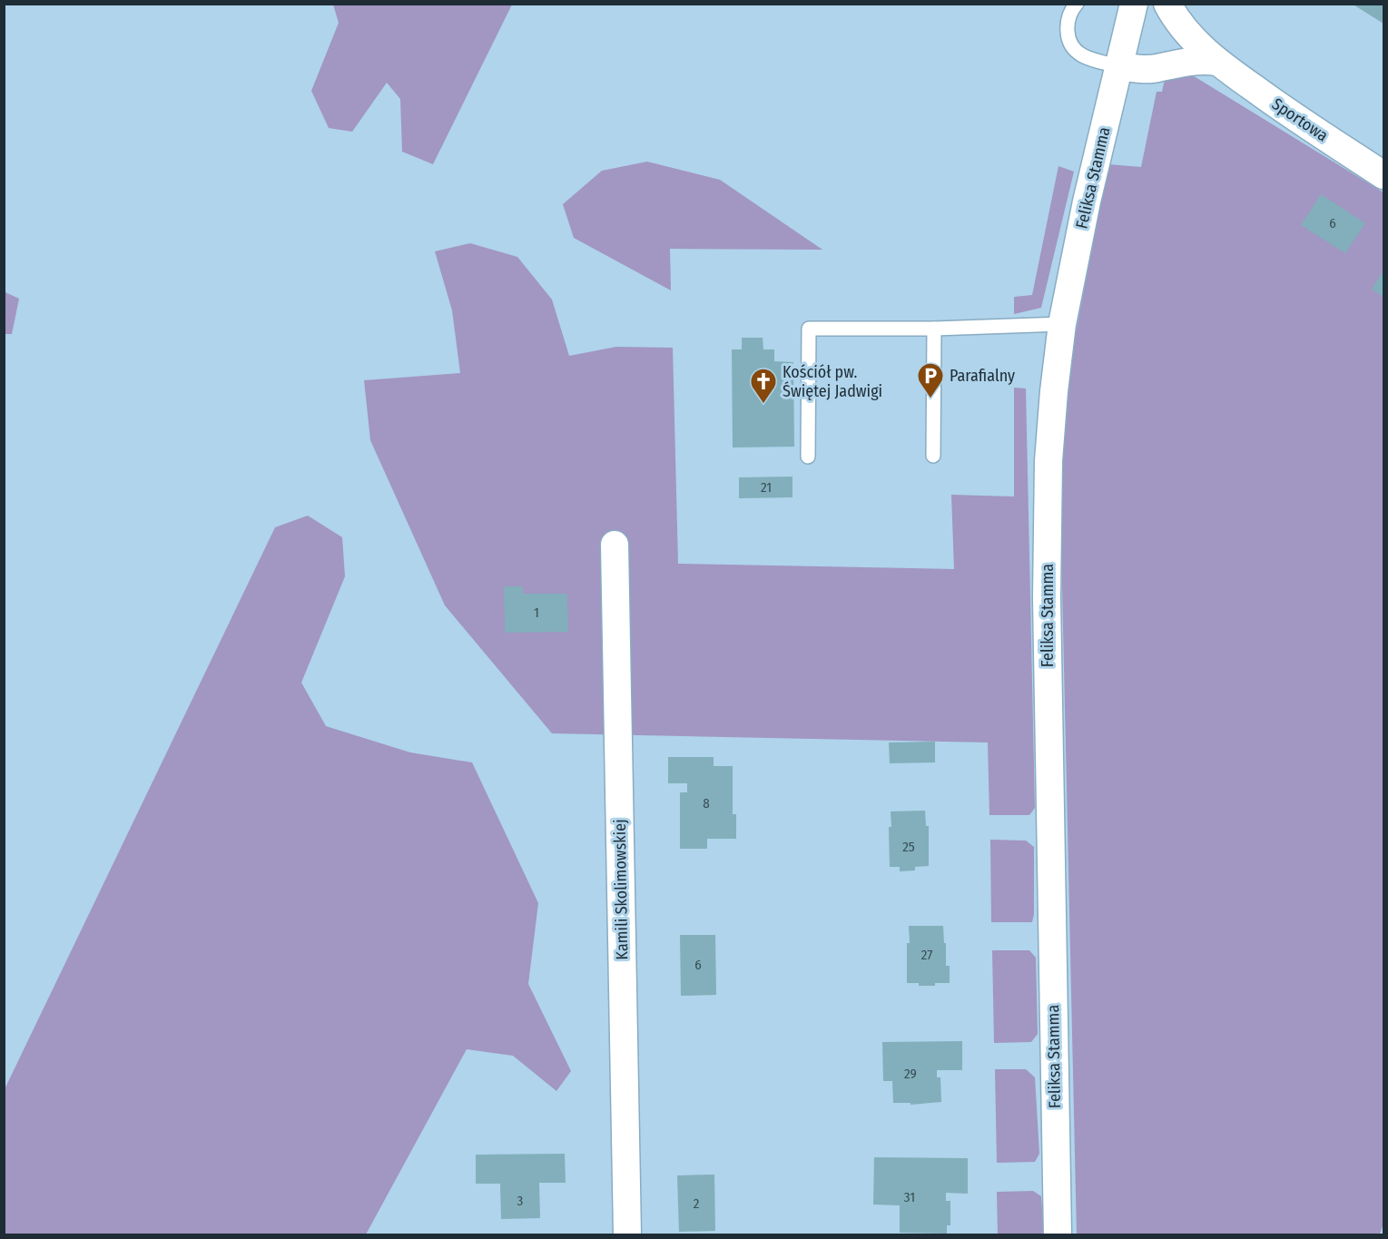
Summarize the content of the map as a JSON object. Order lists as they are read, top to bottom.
{
  "streets": {
    "street": ["Sportowa", "Feliksa Stamma", "Kamili Skolimowskiej"]
  },
  "places": {
    "parking": ["Parafialny"],
    "church": ["Kościół pw. Świętej Jadwigi"]
  },
  "house_numbers": [
    "6",
    "21",
    "1",
    "8",
    "25",
    "27",
    "6",
    "29",
    "31",
    "3",
    "2"
  ]
}
